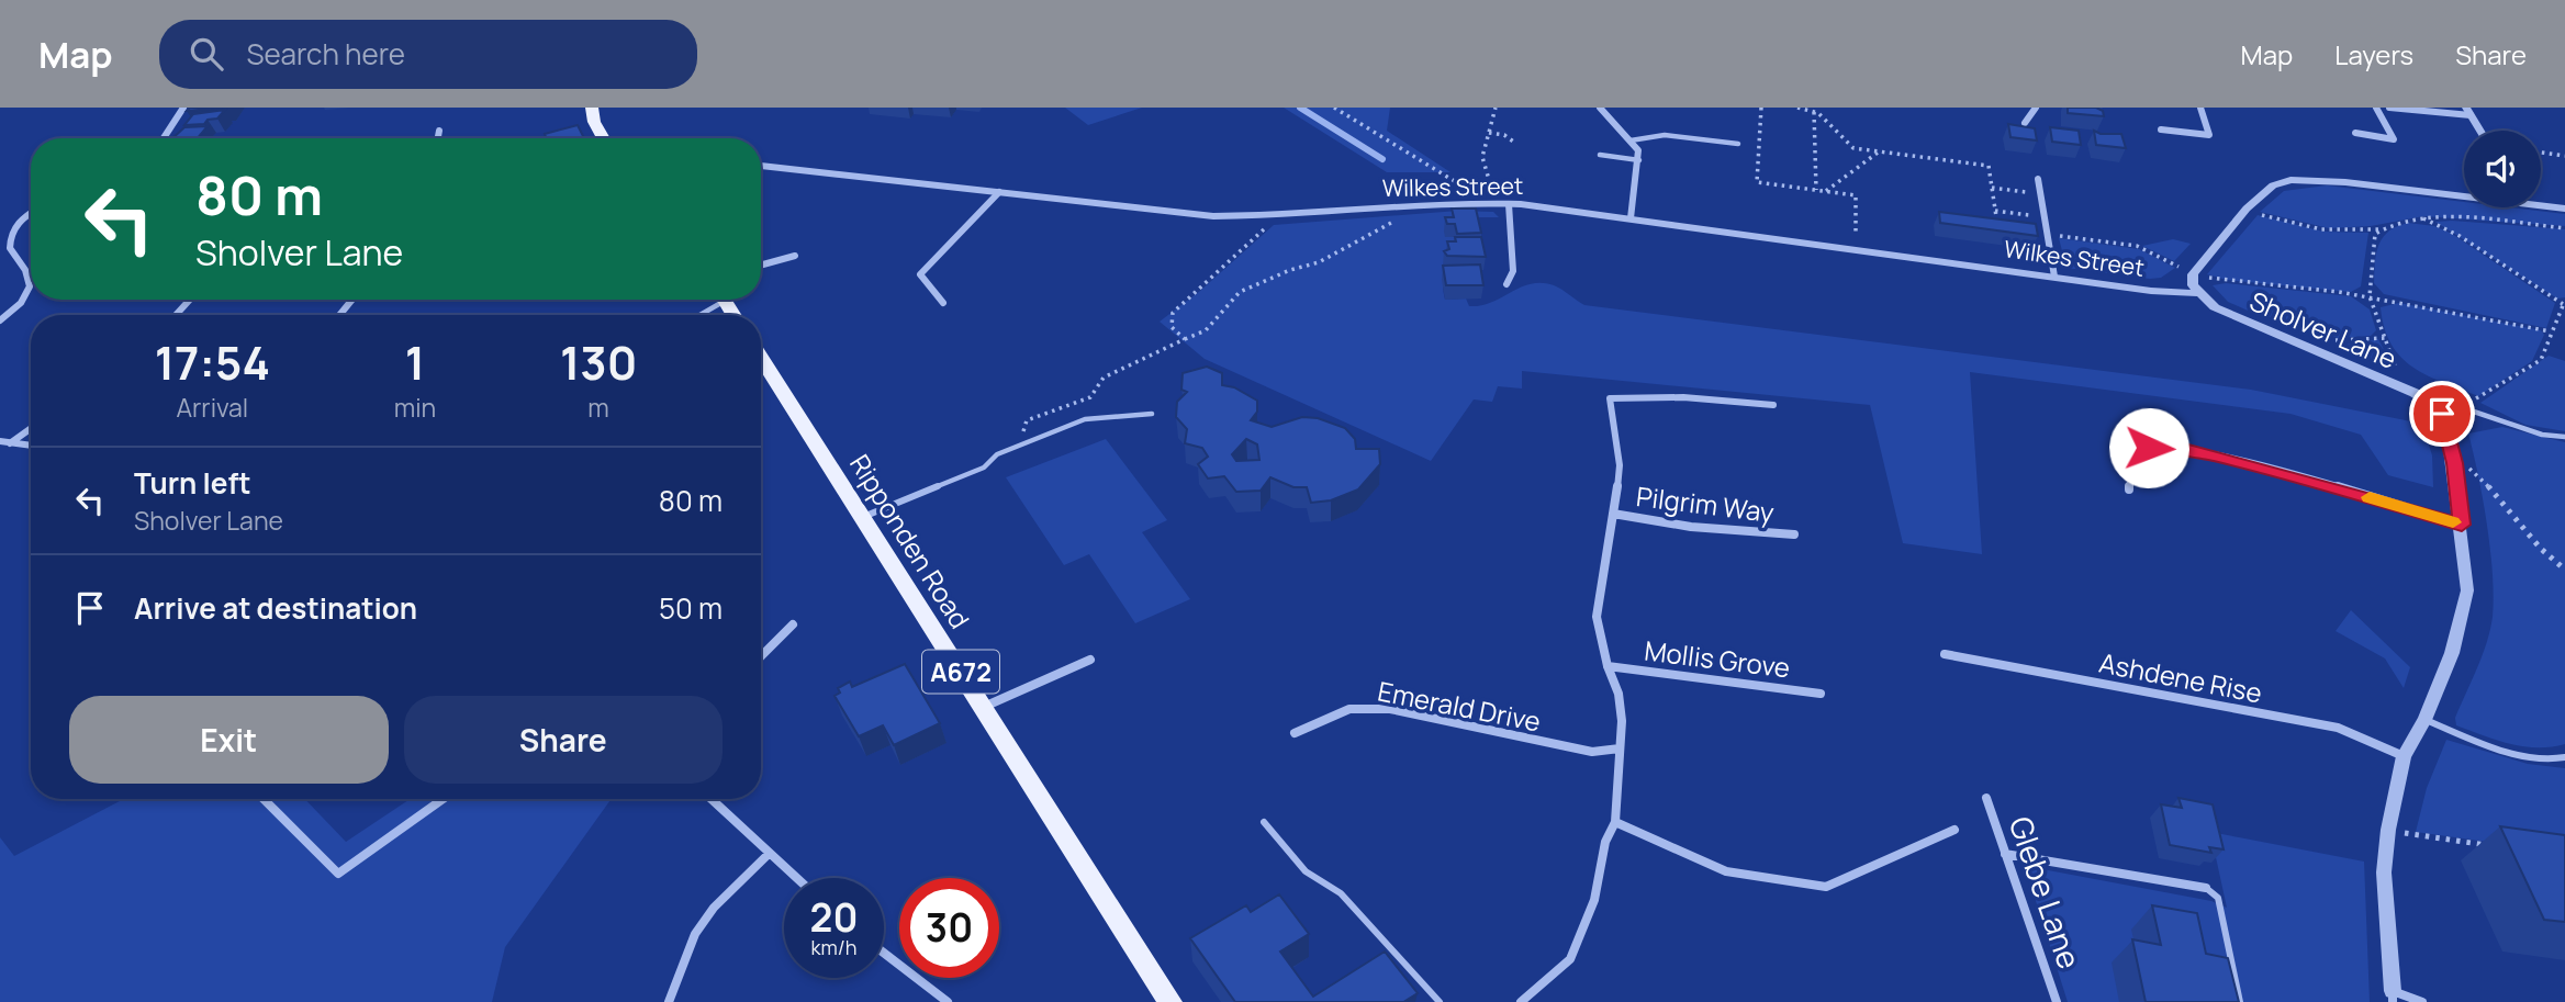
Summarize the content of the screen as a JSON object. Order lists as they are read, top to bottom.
{
  "streets": {
    "main road": ["Ripponden Road", "A672"],
    "street": [
      "Wilkes Street",
      "Sholver Lane",
      "Pilgrim Way",
      "Mollis Grove",
      "Ashdene Rise",
      "Emerald Drive",
      "Glebe Lane"
    ]
  },
  "crossings": [
    ["Wilkes Street", "Sholver Lane"]
  ],
  "page": {
    "header": "Map",
    "search": "Search here",
    "nav": ["Map", "Layers", "Share"],
    "turn": ["80 m", "Sholver Lane"],
    "eta": [
      "17:54",
      "Arrival",
      "1",
      "min",
      "130",
      "m"
    ],
    "list": [
      {
        "name": "Turn left",
        "note": "Sholver Lane",
        "value": "80 m"
      },
      {
        "name": "Arrive at destination",
        "value": "50 m"
      }
    ],
    "buttons": ["Exit", "Share"],
    "speed": "20 km/h",
    "limit": "30"
  }
}
